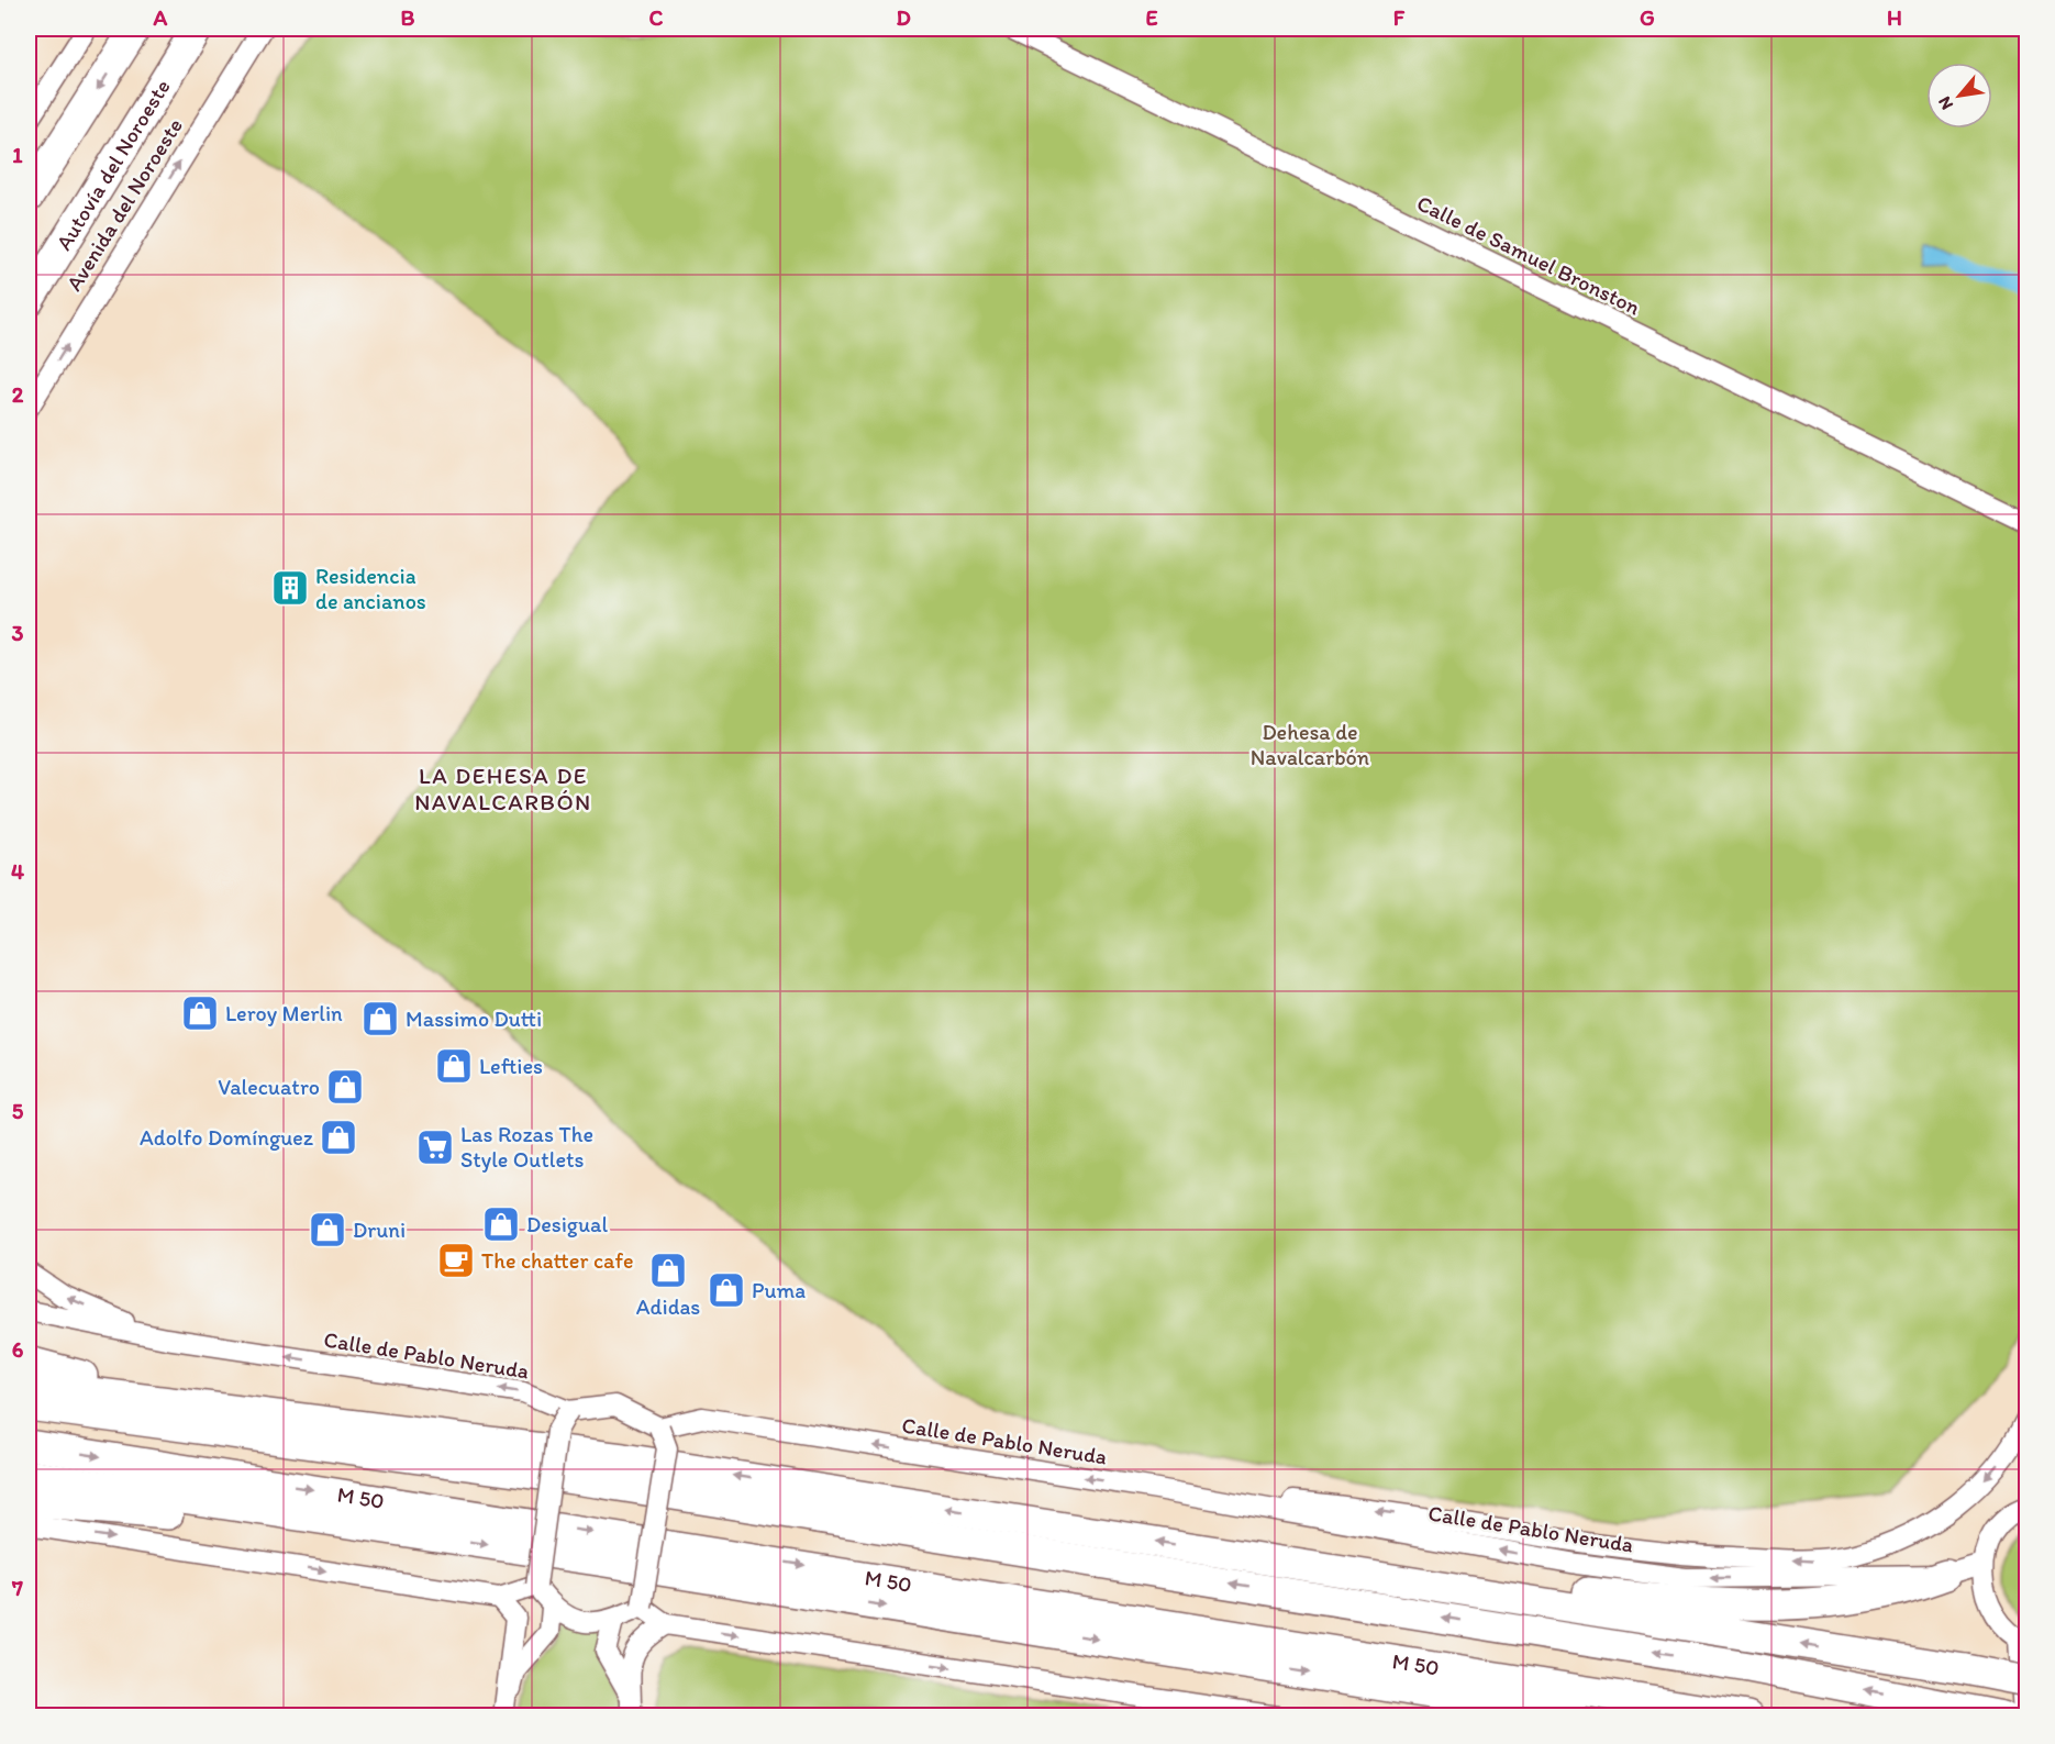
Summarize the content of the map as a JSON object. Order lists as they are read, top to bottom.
{
  "streets": {
    "highway": ["Autovía del Noroeste", "M 50"],
    "street": ["Avenida del Noroeste", "Calle de Samuel Bronston", "Calle de Pablo Neruda"]
  },
  "one_way": ["Avenida del Noroeste"],
  "districts": ["LA DEHESA DE NAVALCARBÓN"],
  "parks": ["Dehesa de Navalcarbón"],
  "places": {
    "building": ["Residencia de ancianos"],
    "shop": [
      "Leroy Merlin",
      "Massimo Dutti",
      "Lefties",
      "Valecuatro",
      "Adolfo Domínguez",
      "Desigual",
      "Druni",
      "Adidas",
      "Puma"
    ],
    "supermarket": ["Las Rozas The Style Outlets"],
    "cafe": ["The chatter cafe"]
  },
  "north": "bottom left",
  "grid": {
    "columns": [
      "A",
      "B",
      "C",
      "D",
      "E",
      "F",
      "G",
      "H"
    ],
    "rows": [
      "1",
      "2",
      "3",
      "4",
      "5",
      "6",
      "7"
    ]
  }
}
